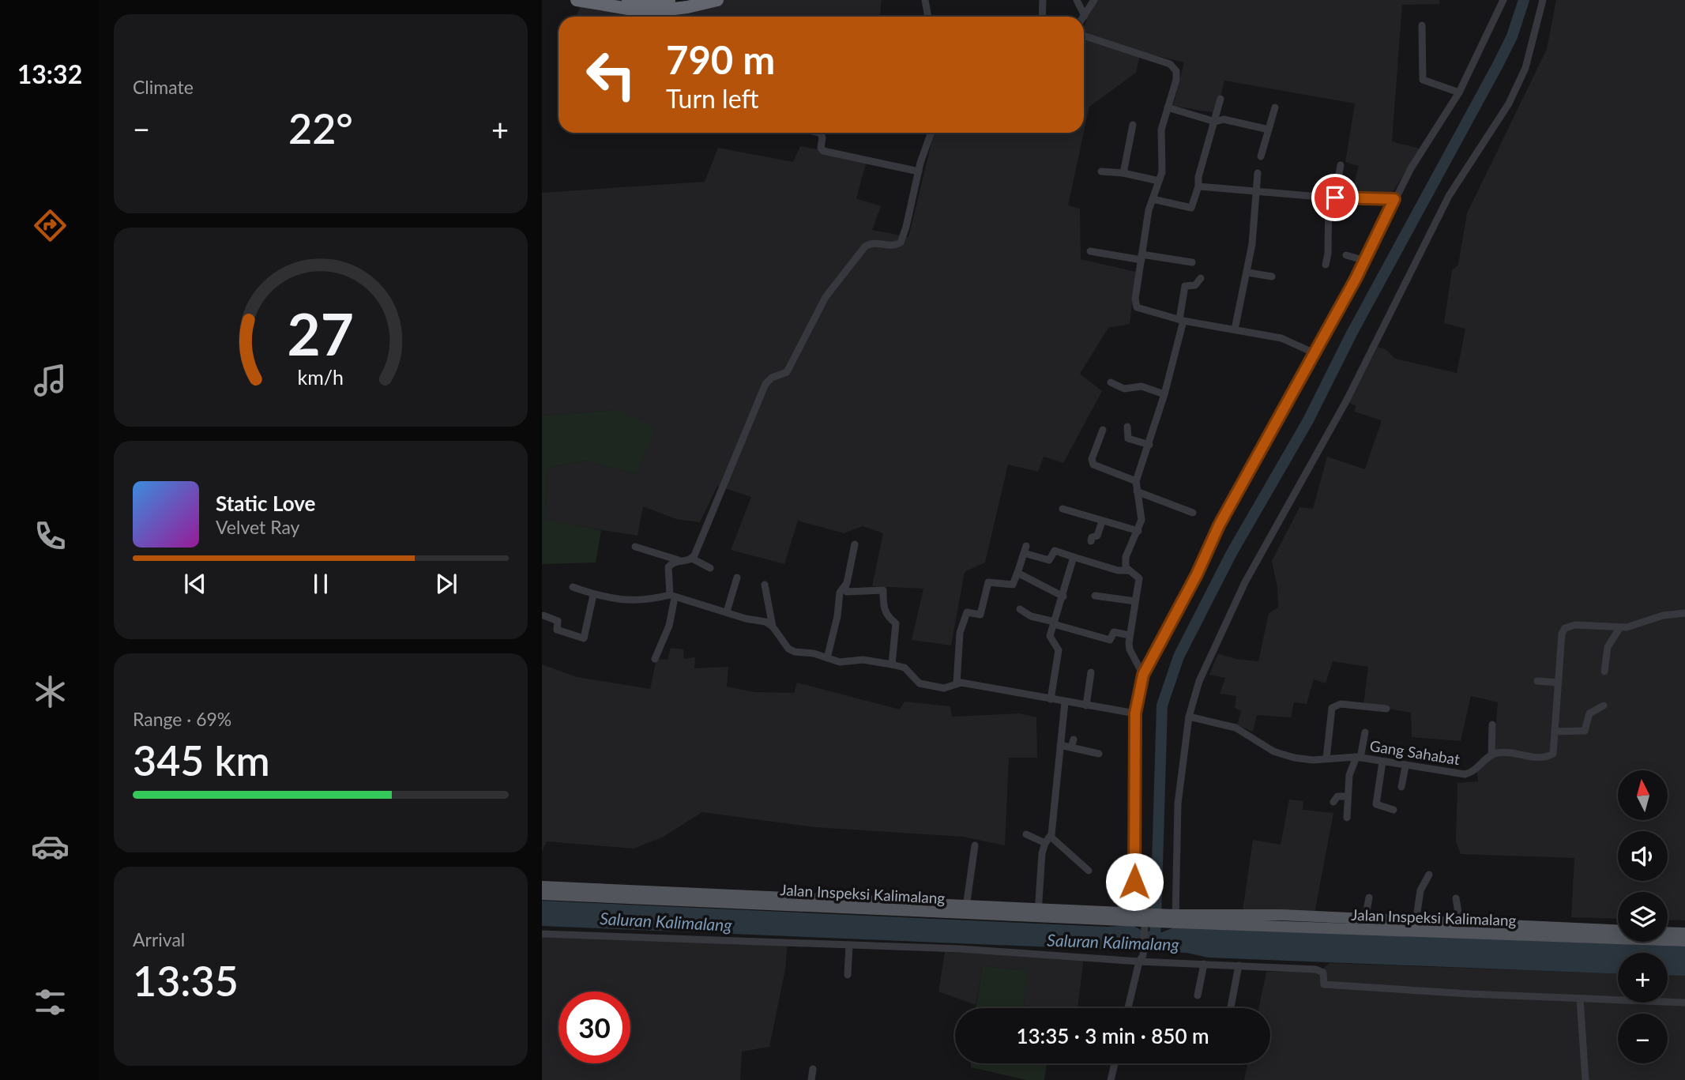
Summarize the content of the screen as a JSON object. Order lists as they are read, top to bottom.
{
  "streets": {
    "main road": ["Jalan Inspeksi Kalimalang"],
    "street": ["Gang Sahabat"]
  },
  "water": ["Saluran Kalimalang"],
  "north": "top",
  "page": {
    "tabs": "13:32",
    "tile": [
      "Climate",
      ["Range · 69%", "345 km"],
      ["Arrival", "13:35"]
    ],
    "turn": ["790 m", "Turn left"],
    "heat": ["−", "22°", "+"],
    "song": ["Static Love", "Velvet Ray"],
    "map_buttons": ["+", "−"],
    "limit": "30",
    "trip": "13:35 · 3 min · 850 m",
    "gauge": ["27", "km/h"]
  }
}
